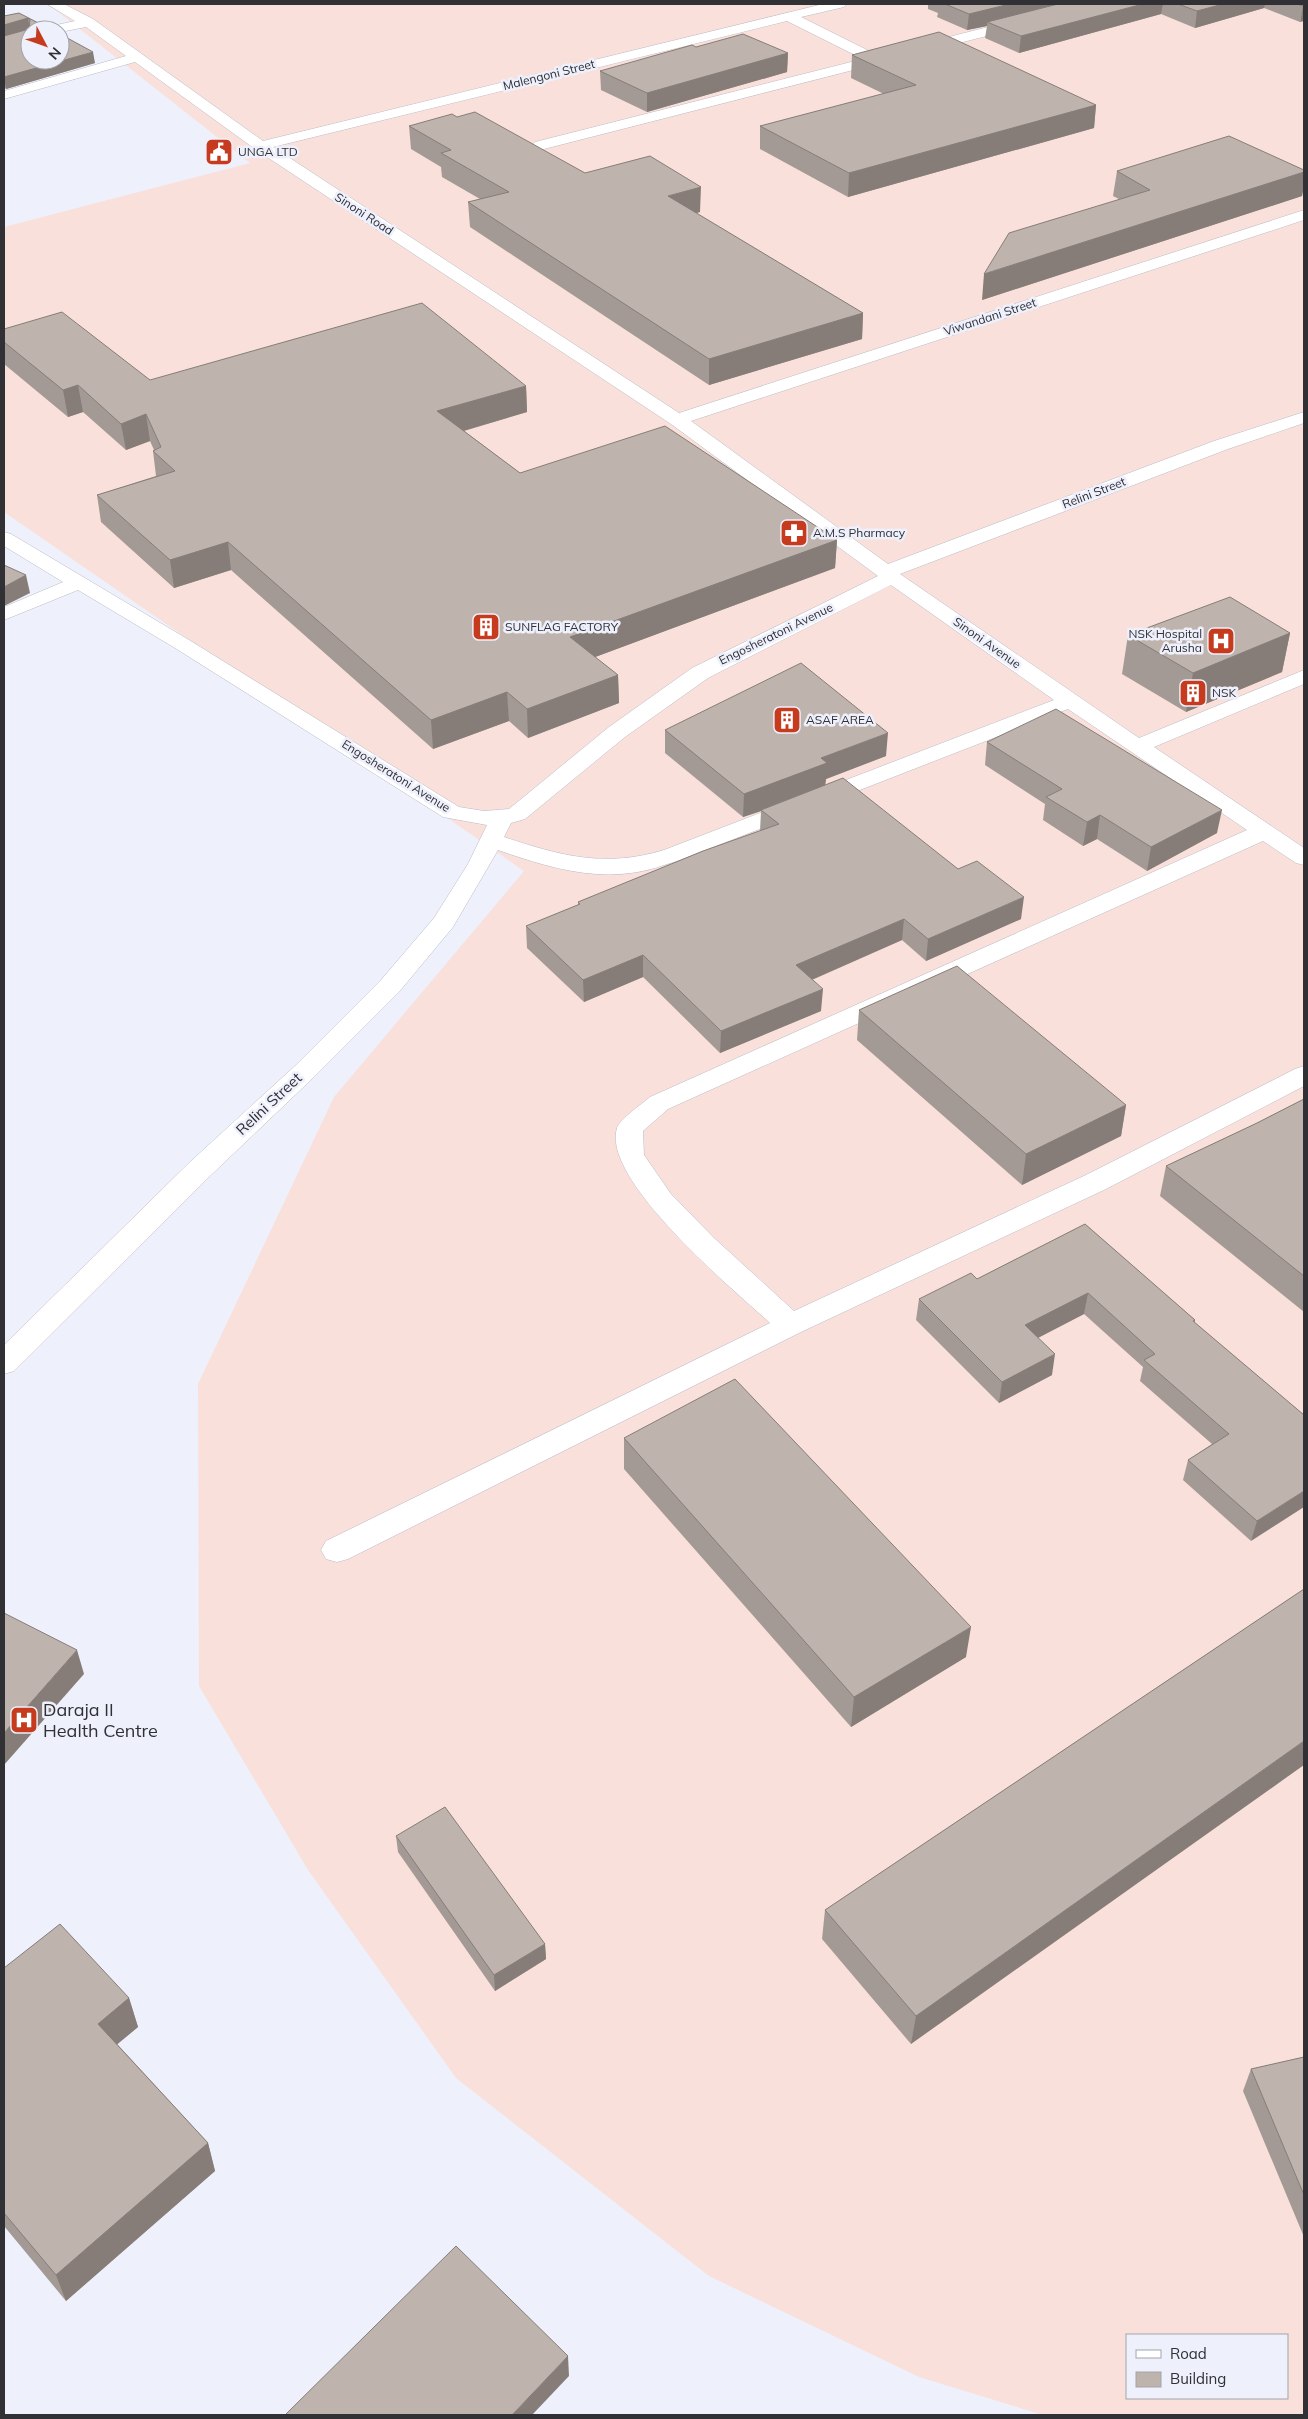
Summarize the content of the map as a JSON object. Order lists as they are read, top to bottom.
{
  "streets": {
    "street": [
      "Malengoni Street",
      "Sinoni Road",
      "Viwandani Street",
      "Relini Street",
      "Engosheratoni Avenue",
      "Sinoni Avenue"
    ]
  },
  "crossings": [
    ["Malengoni Street", "Sinoni Road"],
    ["Sinoni Road", "Viwandani Street"],
    ["Sinoni Road", "Sinoni Avenue"],
    ["Viwandani Street", "Sinoni Avenue"],
    ["Relini Street", "Engosheratoni Avenue"],
    ["Relini Street", "Sinoni Avenue"],
    ["Engosheratoni Avenue", "Sinoni Avenue"]
  ],
  "places": {
    "public building": ["UNGA LTD"],
    "pharmacy": ["A.M.S Pharmacy"],
    "building": ["SUNFLAG FACTORY", "NSK", "ASAF AREA"],
    "hospital": ["NSK Hospital Arusha", "Daraja II Health Centre"]
  },
  "legend": ["Road", "Building"],
  "north": "bottom right"
}
